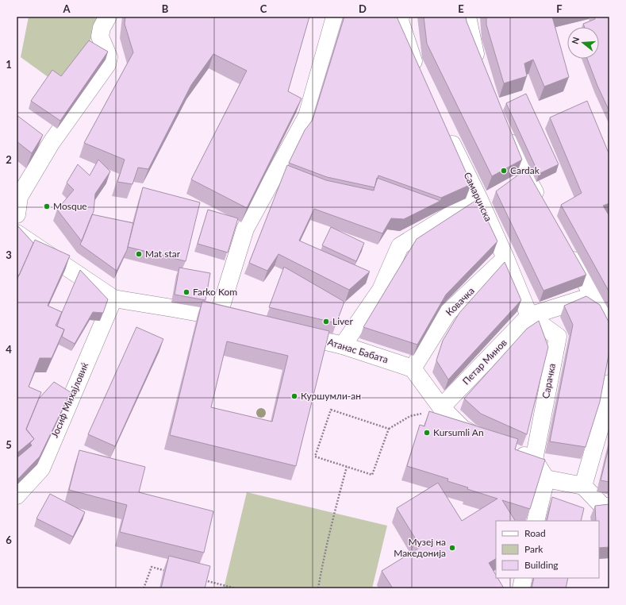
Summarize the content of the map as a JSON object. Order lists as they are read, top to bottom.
{
  "streets": {
    "street": [
      "Самарџиска",
      "Ковачка",
      "Атанас Бабата",
      "Петар Минов",
      "Сарачка",
      "Јосиф Михајловиќ"
    ]
  },
  "crossings": [
    ["Самарџиска", "Ковачка"],
    ["Самарџиска", "Петар Минов"],
    ["Самарџиска", "Сарачка"],
    ["Ковачка", "Атанас Бабата"],
    ["Петар Минов", "Сарачка"]
  ],
  "places": [
    "Cardak",
    "Mosque",
    "Mat star",
    "Farko Kom",
    "Liver",
    "Куршумли-ан",
    "Kursumli An",
    "Музеј на Македонија"
  ],
  "legend": ["Road", "Park", "Building"],
  "north": "left",
  "grid": {
    "columns": [
      "A",
      "B",
      "C",
      "D",
      "E",
      "F"
    ],
    "rows": [
      "1",
      "2",
      "3",
      "4",
      "5",
      "6"
    ]
  }
}
